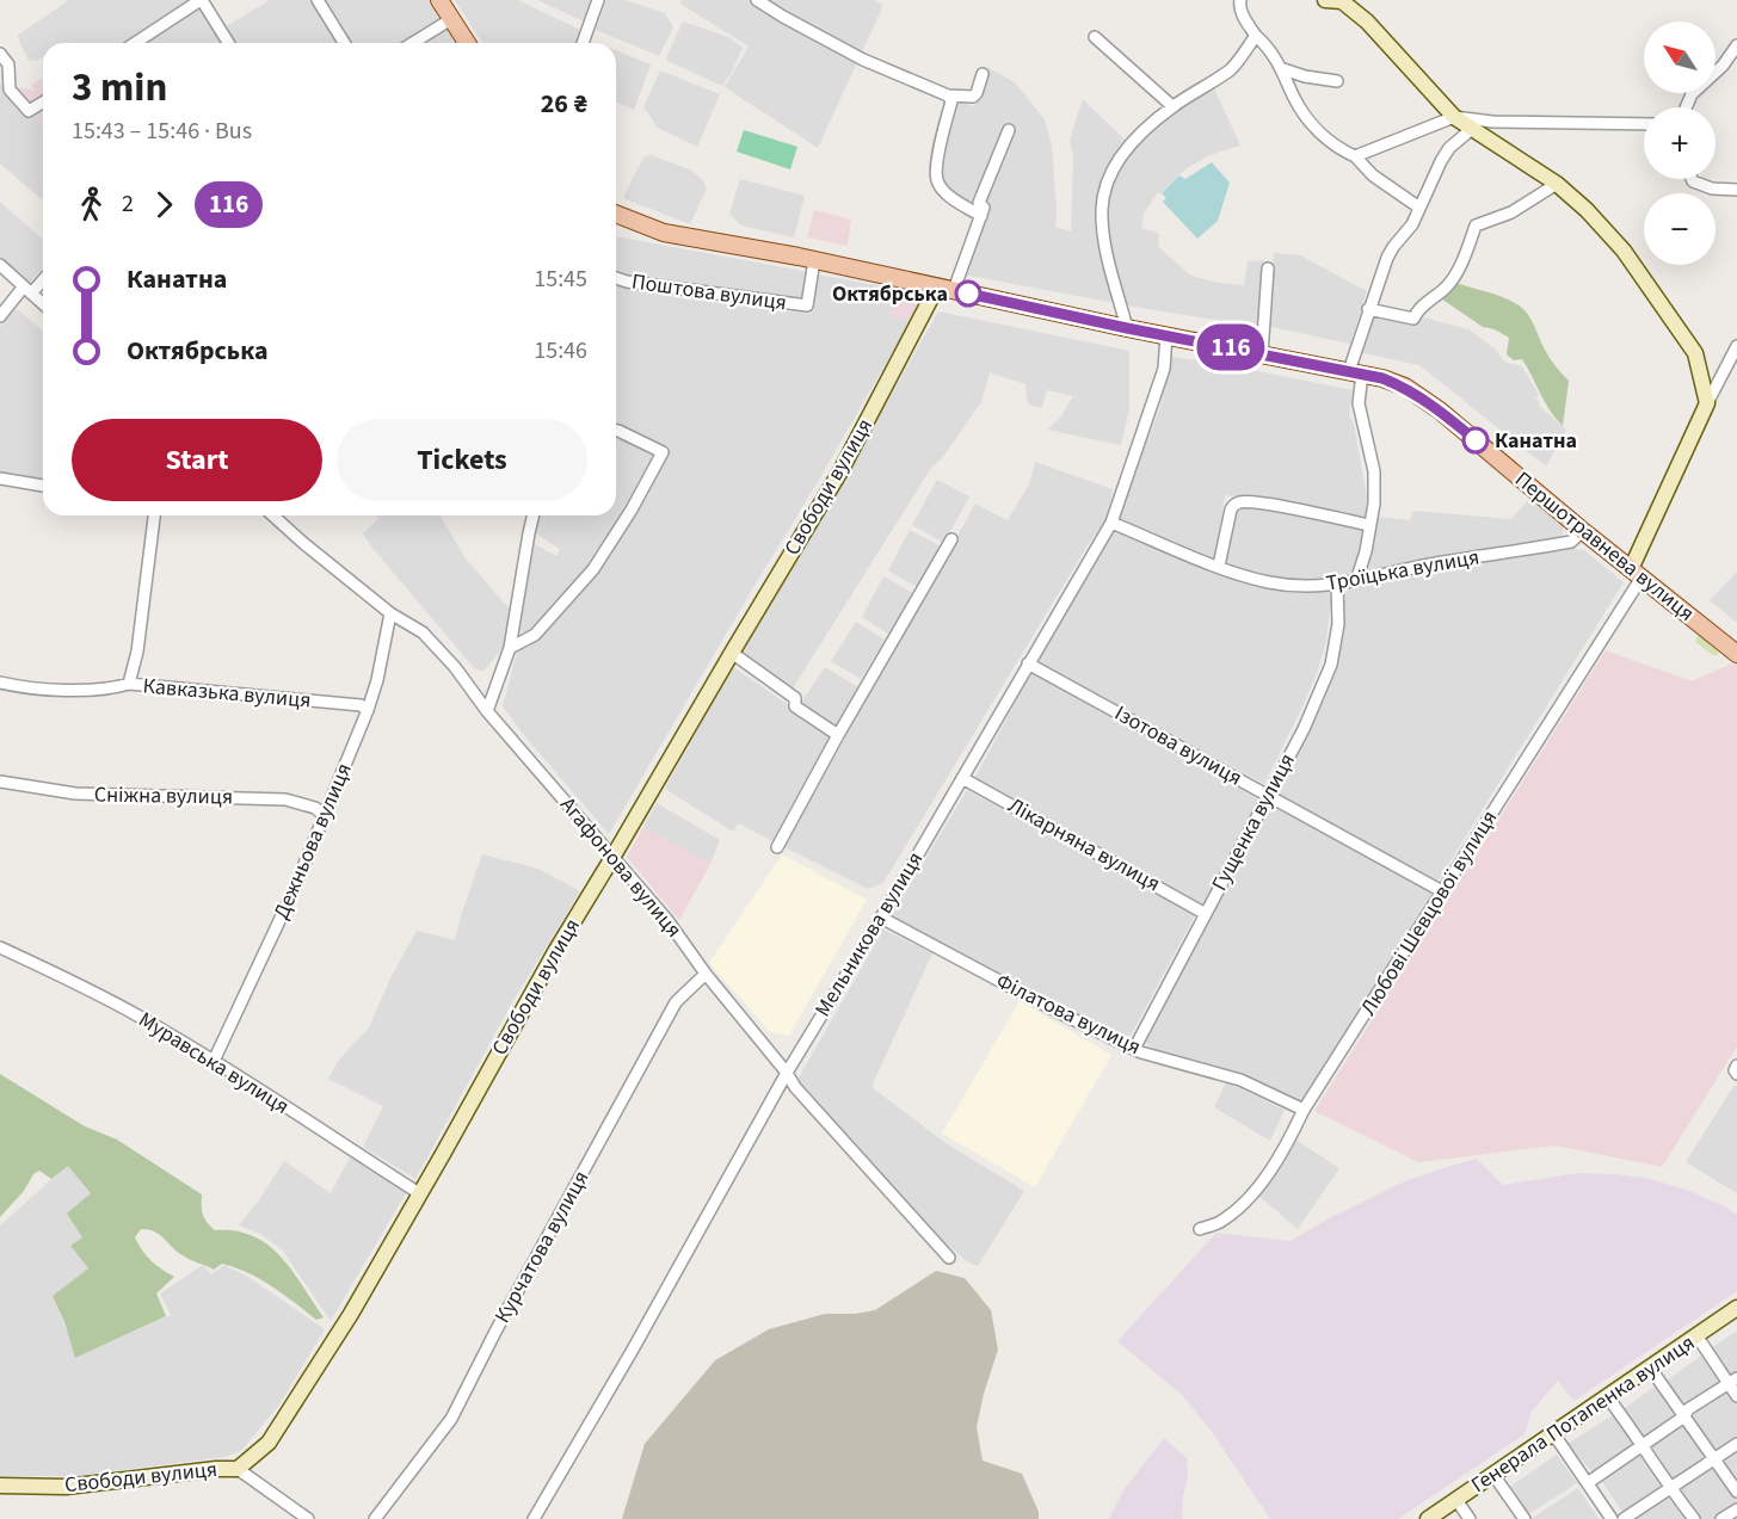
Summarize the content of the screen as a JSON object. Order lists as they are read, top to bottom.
{
  "streets": {
    "main road": ["Першотравнева вулиця"],
    "street": [
      "Поштова вулиця",
      "Свободи вулиця",
      "Троїцька вулиця",
      "Кавказька вулиця",
      "Ізотова вулиця",
      "Сніжна вулиця",
      "Гущенка вулиця",
      "Дежньова вулиця",
      "Лікарняна вулиця",
      "Агафонова вулиця",
      "Любові Шевцової вулиця",
      "Мельникова вулиця",
      "Філатова вулиця",
      "Муравська вулиця",
      "Курчатова вулиця",
      "Генерала Потапенка вулиця"
    ]
  },
  "crossings": [
    ["Поштова вулиця", "Першотравнева вулиця"],
    ["Свободи вулиця", "Першотравнева вулиця"],
    ["Свободи вулиця", "Агафонова вулиця"],
    ["Свободи вулиця", "Муравська вулиця"],
    ["Першотравнева вулиця", "Троїцька вулиця"],
    ["Першотравнева вулиця", "Любові Шевцової вулиця"],
    ["Першотравнева вулиця", "Мельникова вулиця"],
    ["Троїцька вулиця", "Гущенка вулиця"],
    ["Троїцька вулиця", "Мельникова вулиця"],
    ["Кавказька вулиця", "Дежньова вулиця"],
    ["Ізотова вулиця", "Гущенка вулиця"],
    ["Ізотова вулиця", "Любові Шевцової вулиця"],
    ["Ізотова вулиця", "Мельникова вулиця"],
    ["Сніжна вулиця", "Дежньова вулиця"],
    ["Гущенка вулиця", "Лікарняна вулиця"],
    ["Гущенка вулиця", "Філатова вулиця"],
    ["Дежньова вулиця", "Агафонова вулиця"],
    ["Дежньова вулиця", "Муравська вулиця"],
    ["Лікарняна вулиця", "Мельникова вулиця"],
    ["Агафонова вулиця", "Мельникова вулиця"],
    ["Агафонова вулиця", "Курчатова вулиця"],
    ["Любові Шевцової вулиця", "Філатова вулиця"],
    ["Мельникова вулиця", "Філатова вулиця"]
  ],
  "places": ["Октябрська", "Канатна"],
  "lines": ["bus line 116"],
  "north": "top left",
  "page": {
    "on_map": "116",
    "map_buttons": ["+", "−"],
    "heading": ["3 min", "15:43 – 15:46 · Bus", "26 ₴"],
    "legs": ["2", "116"],
    "list": [
      {
        "name": "Канатна",
        "value": "15:45"
      },
      {
        "name": "Октябрська",
        "value": "15:46"
      }
    ],
    "buttons": ["Start", "Tickets"]
  }
}
